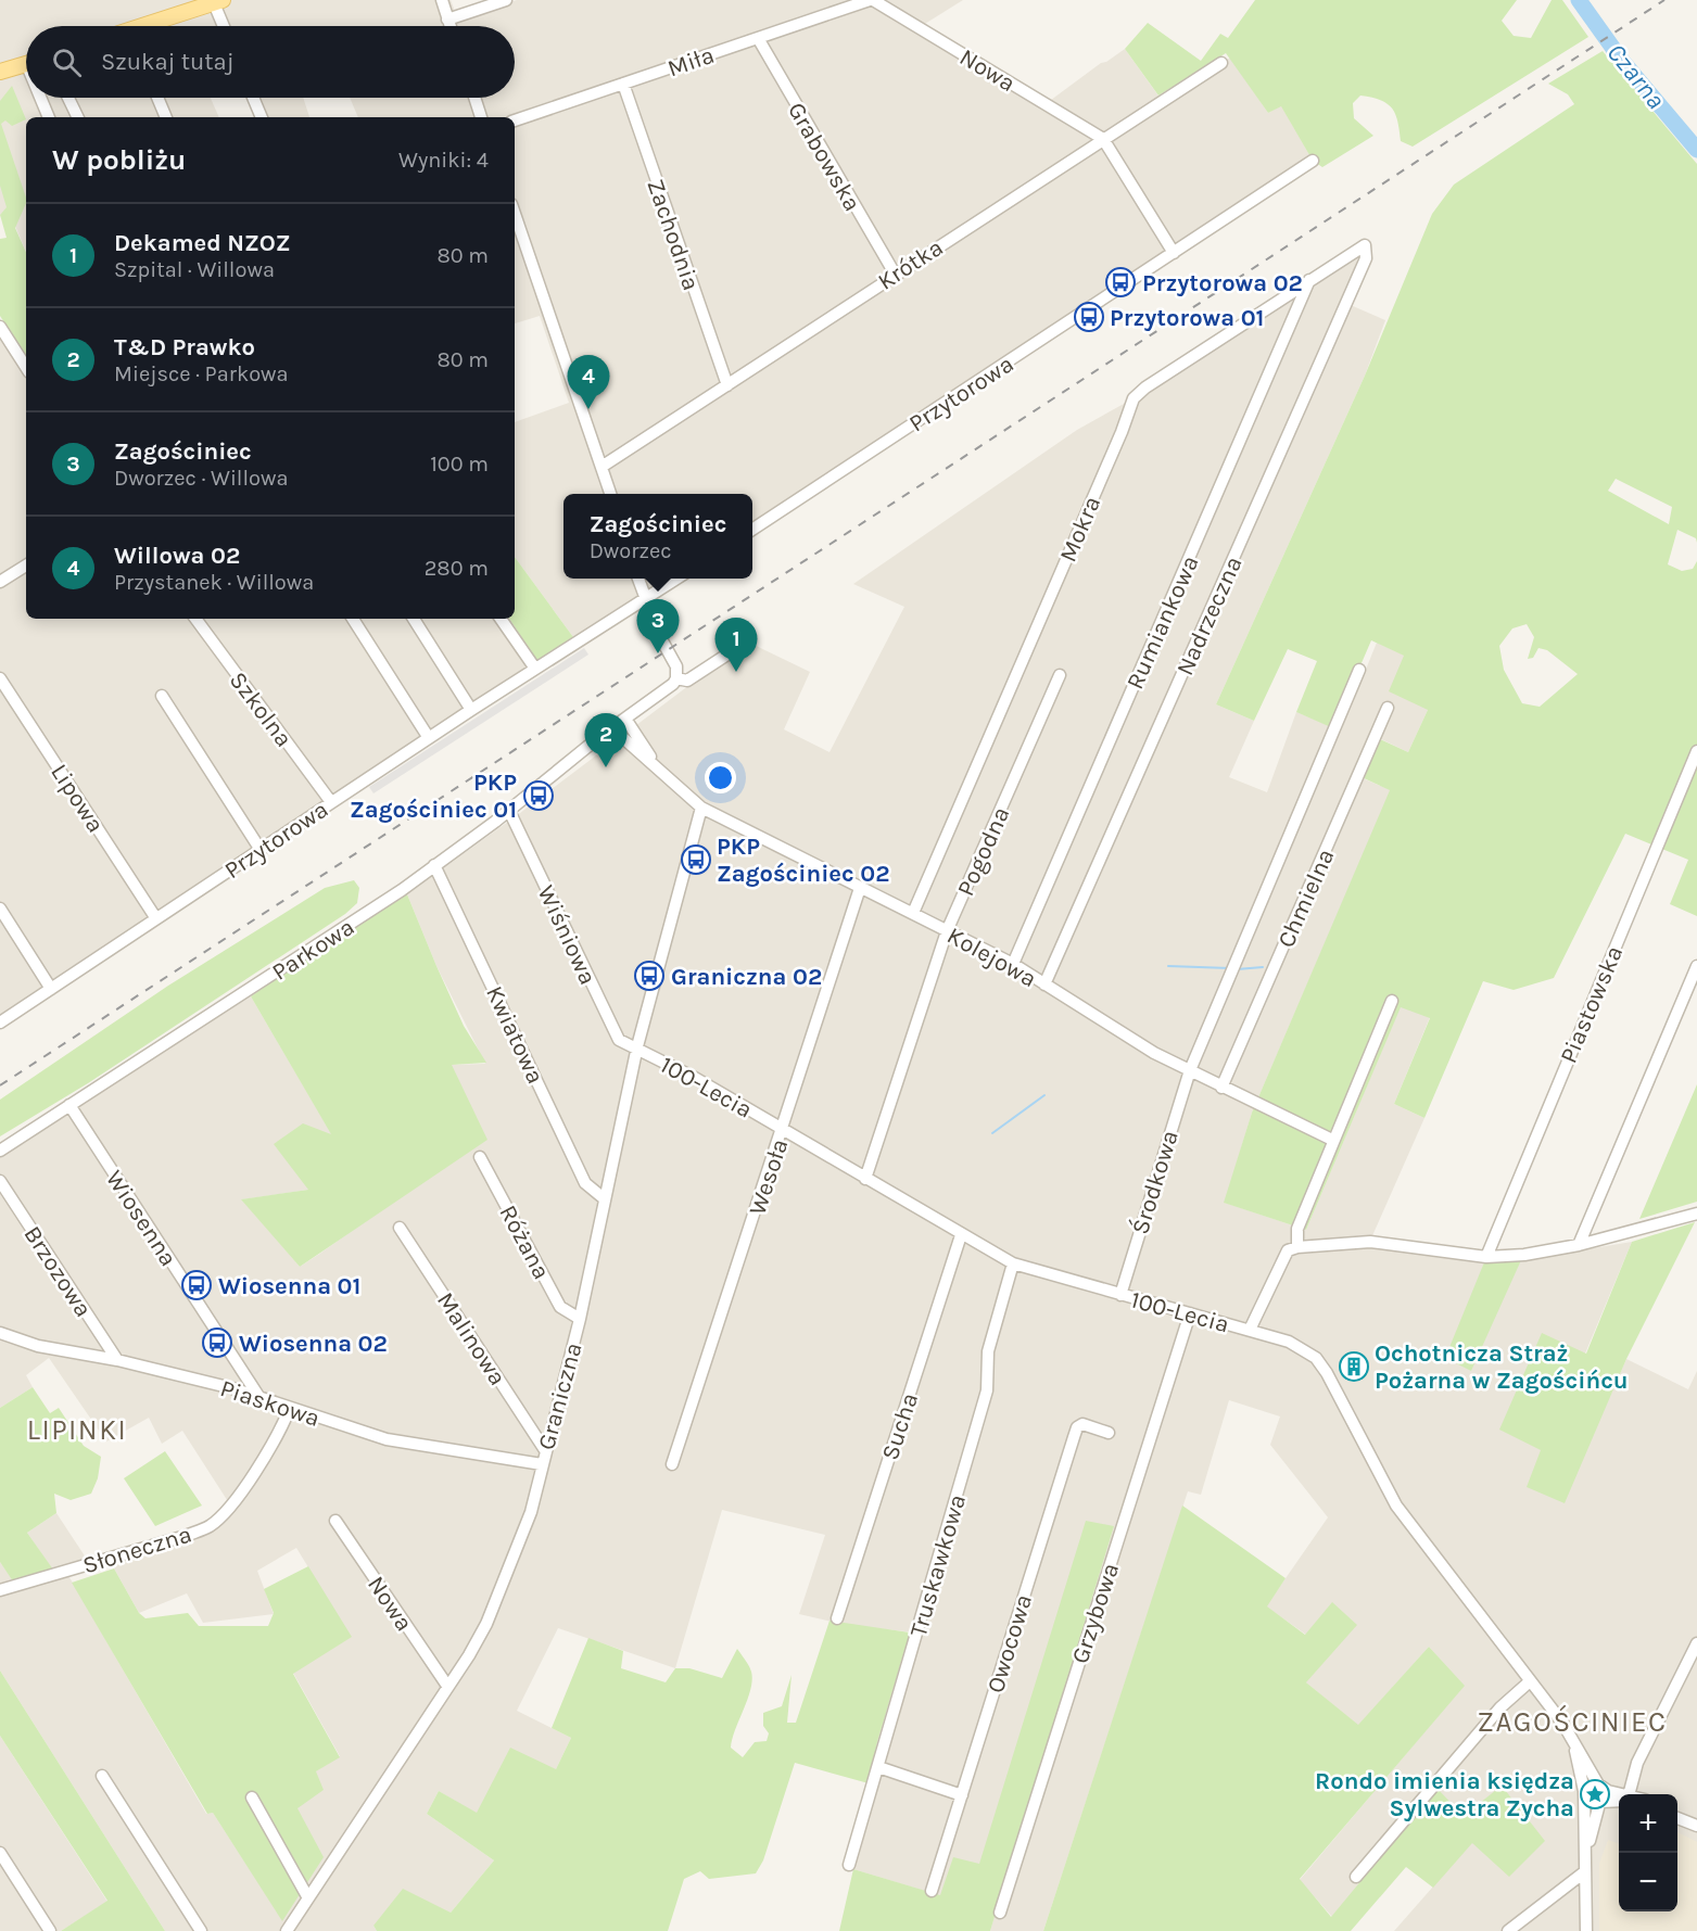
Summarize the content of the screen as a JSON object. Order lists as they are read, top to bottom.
{
  "streets": {
    "street": [
      "Miła",
      "Nowa",
      "Grabowska",
      "Zachodnia",
      "Krótka",
      "Przytorowa",
      "Mokra",
      "Nadrzeczna",
      "Rumiankowa",
      "Szkolna",
      "Lipowa",
      "Pogodna",
      "Chmielna",
      "Wiśniowa",
      "Parkowa",
      "Kolejowa",
      "Piastowska",
      "Kwiatowa",
      "100-Lecia",
      "Wesoła",
      "Środkowa",
      "Wiosenna",
      "Różana",
      "Brzozowa",
      "Malinowa",
      "Graniczna",
      "Piaskowa",
      "Sucha",
      "Słoneczna",
      "Truskawkowa",
      "Grzybowa",
      "Owocowa"
    ]
  },
  "crossings": [
    ["Miła", "Nowa"],
    ["Miła", "Grabowska"],
    ["Miła", "Zachodnia"],
    ["Nowa", "Krótka"],
    ["Nowa", "Graniczna"],
    ["Grabowska", "Krótka"],
    ["Zachodnia", "Krótka"],
    ["Przytorowa", "Szkolna"],
    ["Przytorowa", "Lipowa"],
    ["Mokra", "Nadrzeczna"],
    ["Mokra", "Rumiankowa"],
    ["Mokra", "Kolejowa"],
    ["Nadrzeczna", "Kolejowa"],
    ["Rumiankowa", "Kolejowa"],
    ["Pogodna", "Kolejowa"],
    ["Pogodna", "100-Lecia"],
    ["Chmielna", "Kolejowa"],
    ["Wiśniowa", "Parkowa"],
    ["Wiśniowa", "100-Lecia"],
    ["Wiśniowa", "Graniczna"],
    ["Parkowa", "Kolejowa"],
    ["Parkowa", "Kwiatowa"],
    ["Parkowa", "Wiosenna"],
    ["Kolejowa", "Wesoła"],
    ["Kolejowa", "Środkowa"],
    ["Kolejowa", "Graniczna"],
    ["Kwiatowa", "Graniczna"],
    ["100-Lecia", "Wesoła"],
    ["100-Lecia", "Środkowa"],
    ["100-Lecia", "Graniczna"],
    ["100-Lecia", "Sucha"],
    ["100-Lecia", "Truskawkowa"],
    ["100-Lecia", "Grzybowa"],
    ["Wiosenna", "Piaskowa"],
    ["Różana", "Graniczna"],
    ["Brzozowa", "Piaskowa"],
    ["Malinowa", "Graniczna"],
    ["Graniczna", "Piaskowa"],
    ["Piaskowa", "Słoneczna"]
  ],
  "districts": ["LIPINKI", "ZAGOŚCINIEC"],
  "water": ["Czarna"],
  "places": {
    "bus stop": [
      "Przytorowa 02",
      "Przytorowa 01",
      "PKP Zagościniec 01",
      "PKP Zagościniec 02",
      "Graniczna 02",
      "Wiosenna 01",
      "Wiosenna 02"
    ],
    "building": ["Ochotnicza Straż Pożarna w Zagościńcu"],
    "place": ["Rondo imienia księdza Sylwestra Zycha"]
  },
  "page": {
    "search": "Szukaj tutaj",
    "heading": ["W pobliżu", "Wyniki: 4"],
    "list": [
      {
        "mark": "1",
        "name": "Dekamed NZOZ",
        "note": "Szpital · Willowa",
        "value": "80 m"
      },
      {
        "mark": "2",
        "name": "T&D Prawko",
        "note": "Miejsce · Parkowa",
        "value": "80 m"
      },
      {
        "mark": "3",
        "name": "Zagościniec",
        "note": "Dworzec · Willowa",
        "value": "100 m"
      },
      {
        "mark": "4",
        "name": "Willowa 02",
        "note": "Przystanek · Willowa",
        "value": "280 m"
      }
    ],
    "pins": [
      "4",
      "3",
      "1",
      "2"
    ],
    "popup": ["Zagościniec", "Dworzec"],
    "map_buttons": ["+", "−"]
  }
}
